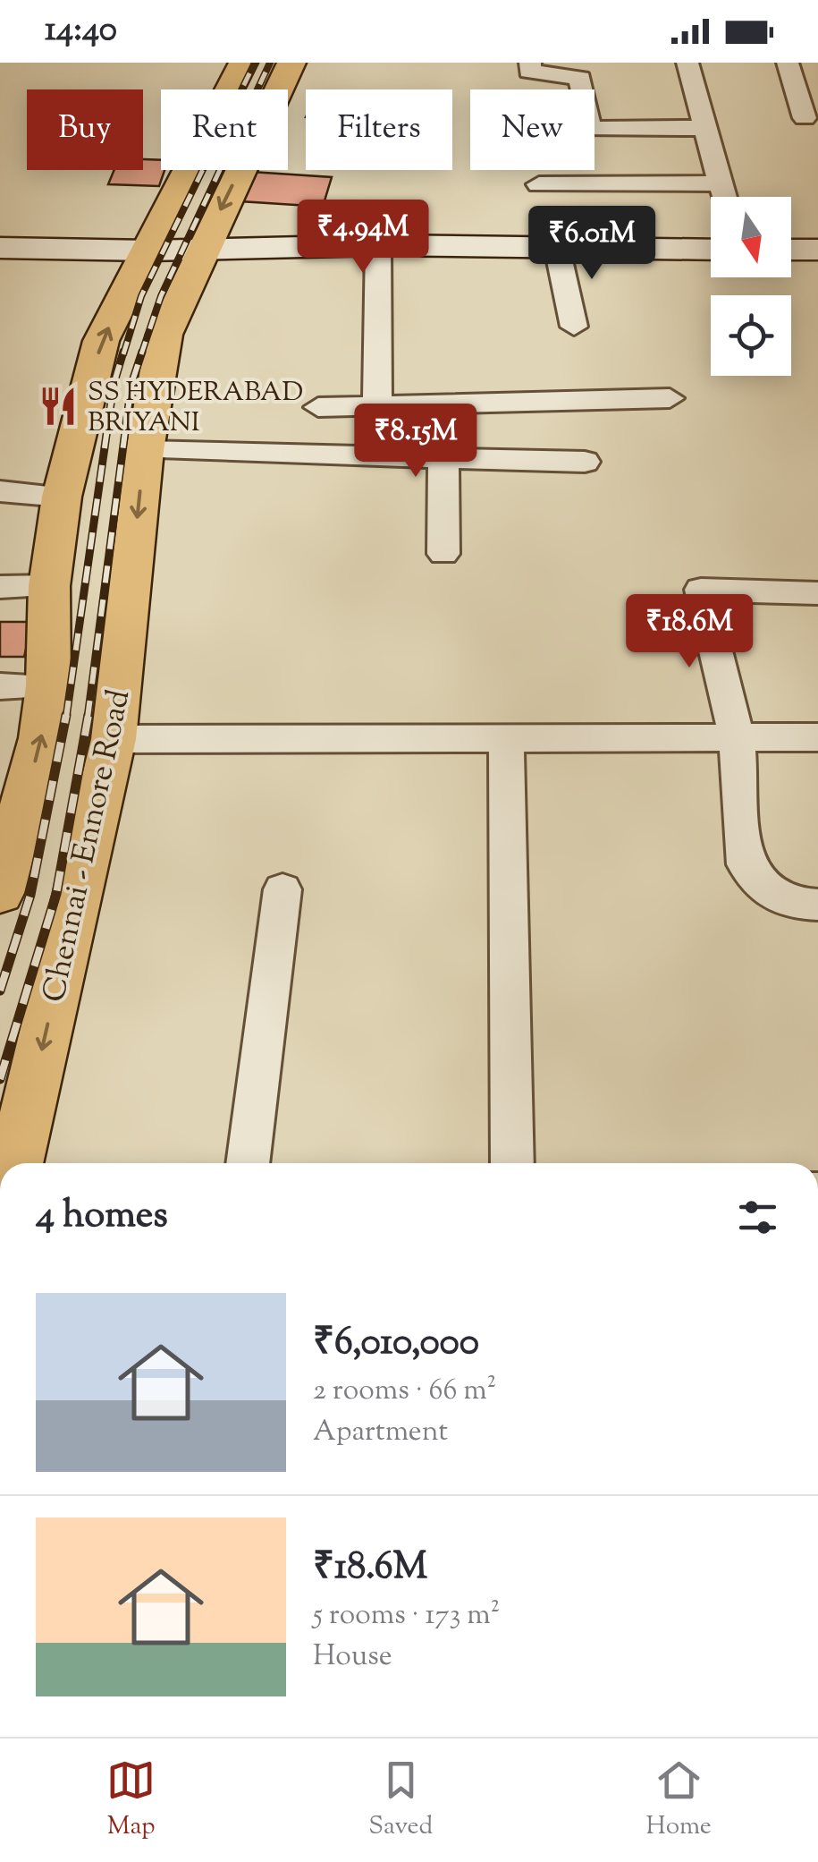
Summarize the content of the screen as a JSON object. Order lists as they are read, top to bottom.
{
  "streets": {
    "main road": ["Chennai - Ennore Road"]
  },
  "places": {
    "restaurant": ["SS HYDERABAD BRIYANI"]
  },
  "north": "bottom",
  "page": {
    "status": "14:40",
    "chip": [
      "Buy",
      "Rent",
      "Filters",
      "New"
    ],
    "price": [
      "₹4.94M",
      "₹6.01M",
      "₹8.15M",
      "₹18.6M"
    ],
    "heading": "4 homes",
    "list": [
      {
        "name": "₹6,010,000",
        "note": "2 rooms · 66 m² · Apartment"
      },
      {
        "name": "₹18.6M",
        "note": "5 rooms · 173 m² · House"
      }
    ],
    "tabs": ["Map", "Saved", "Home"]
  }
}
